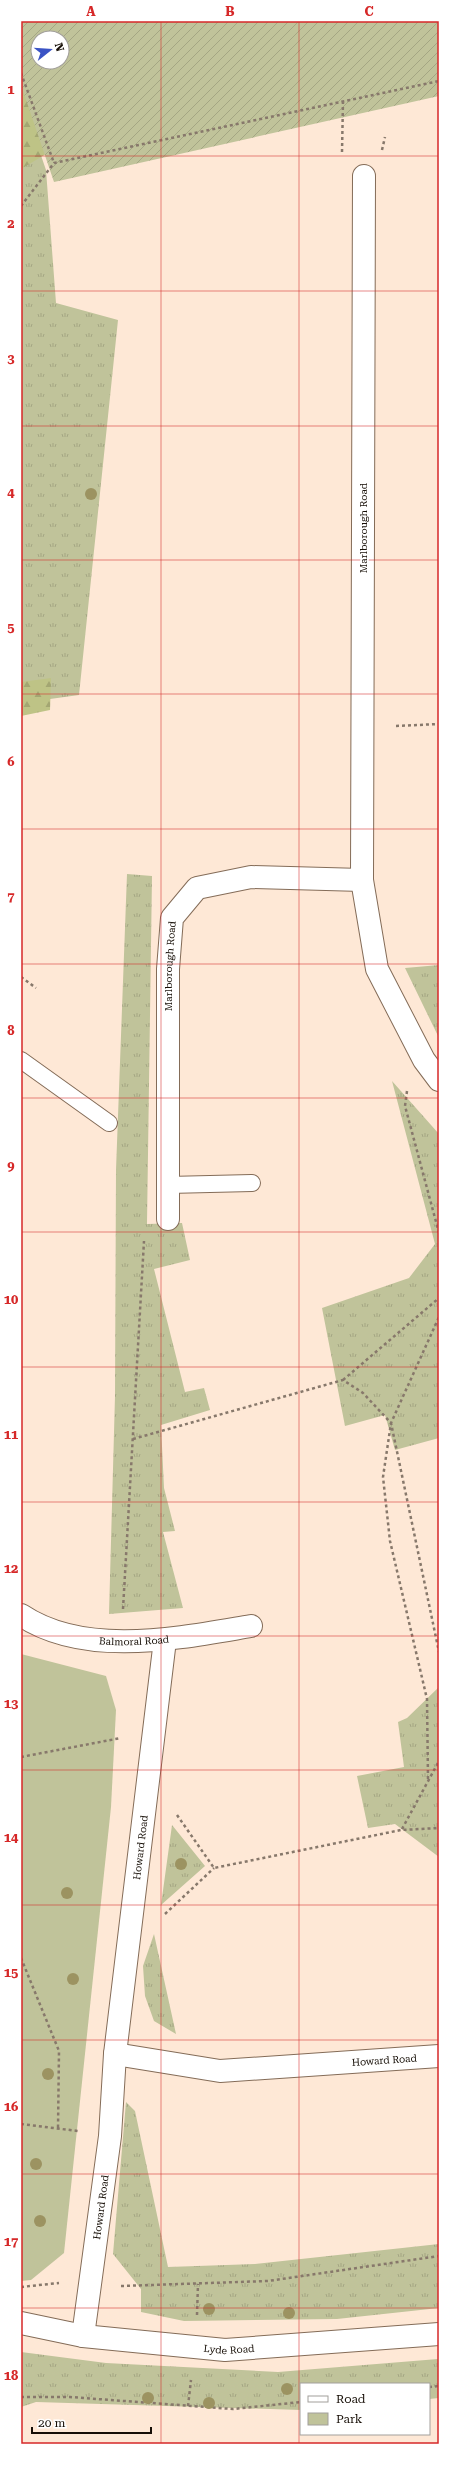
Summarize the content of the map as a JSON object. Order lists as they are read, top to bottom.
{
  "streets": {
    "street": [
      "Marlborough Road",
      "Balmoral Road",
      "Howard Road",
      "Lyde Road"
    ]
  },
  "crossings": [
    ["Balmoral Road", "Howard Road"],
    ["Howard Road", "Lyde Road"]
  ],
  "legend": ["Road", "Park"],
  "scale_bar": "20 m",
  "north": "right",
  "grid": {
    "columns": ["A", "B", "C"],
    "rows": [
      "1",
      "2",
      "3",
      "4",
      "5",
      "6",
      "7",
      "8",
      "9",
      "10",
      "11",
      "12",
      "13",
      "14",
      "15",
      "16",
      "17",
      "18"
    ]
  }
}
